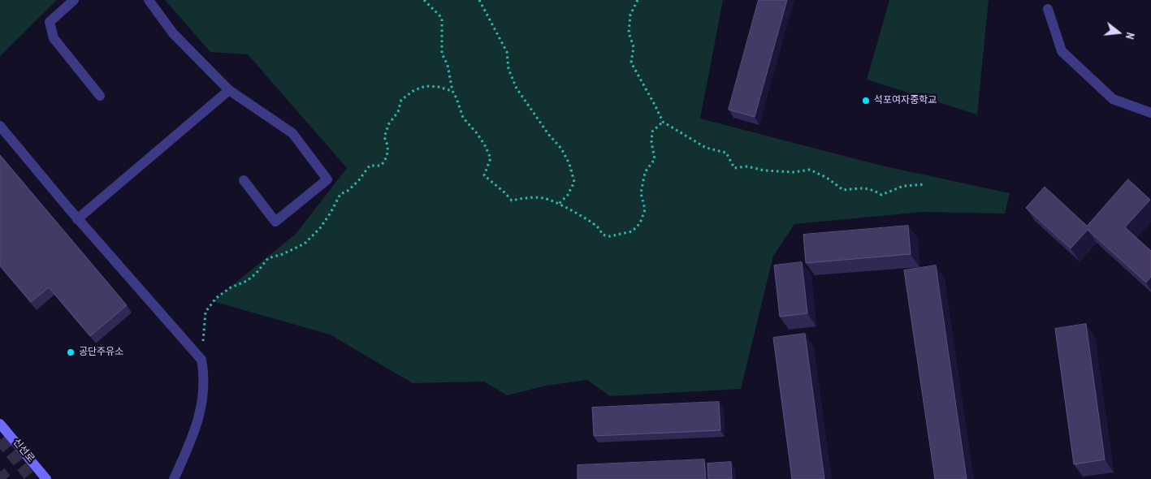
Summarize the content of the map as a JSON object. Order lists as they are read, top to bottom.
{
  "streets": {
    "main road": ["신선로"]
  },
  "places": ["석포여자중학교", "공단주유소"],
  "north": "right"
}
